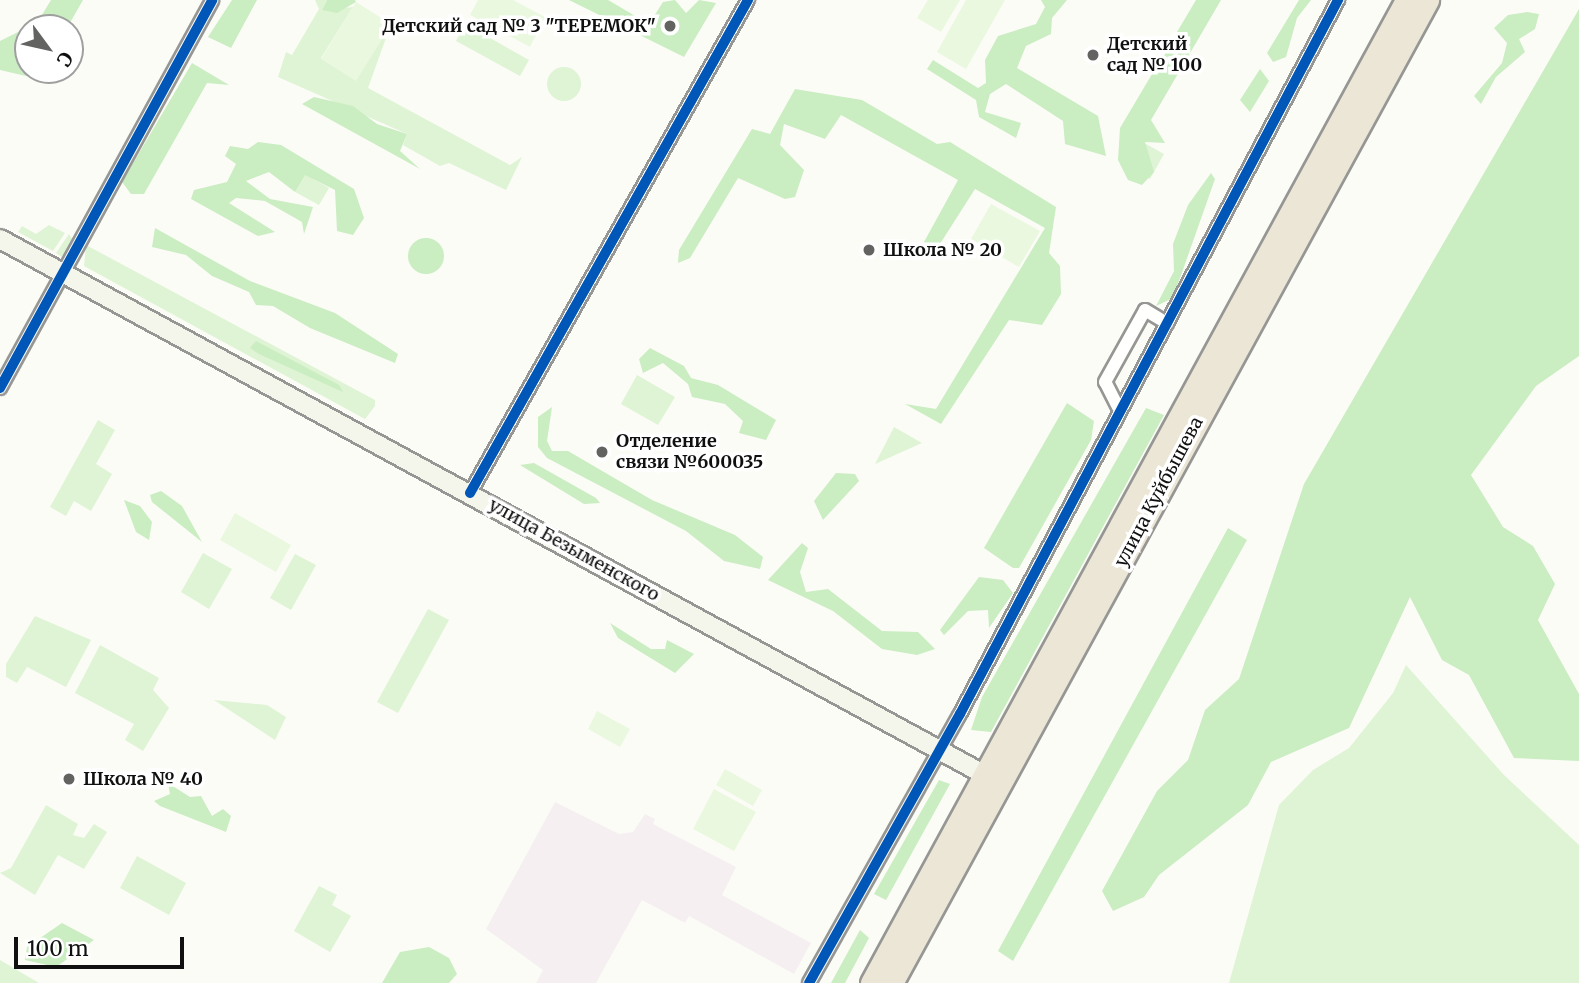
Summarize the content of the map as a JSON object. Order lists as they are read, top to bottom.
{
  "streets": {
    "highway": ["улица Куйбышева"],
    "main road": ["улица Безыменского"]
  },
  "crossings": [
    ["улица Куйбышева", "улица Безыменского"]
  ],
  "places": [
    "Детский сад № 3 \"ТЕРЕМОК\"",
    "Детский сад № 100",
    "Школа № 20",
    "Отделение связи №600035",
    "Школа № 40"
  ],
  "scale_bar": "100 m",
  "north": "bottom right"
}
